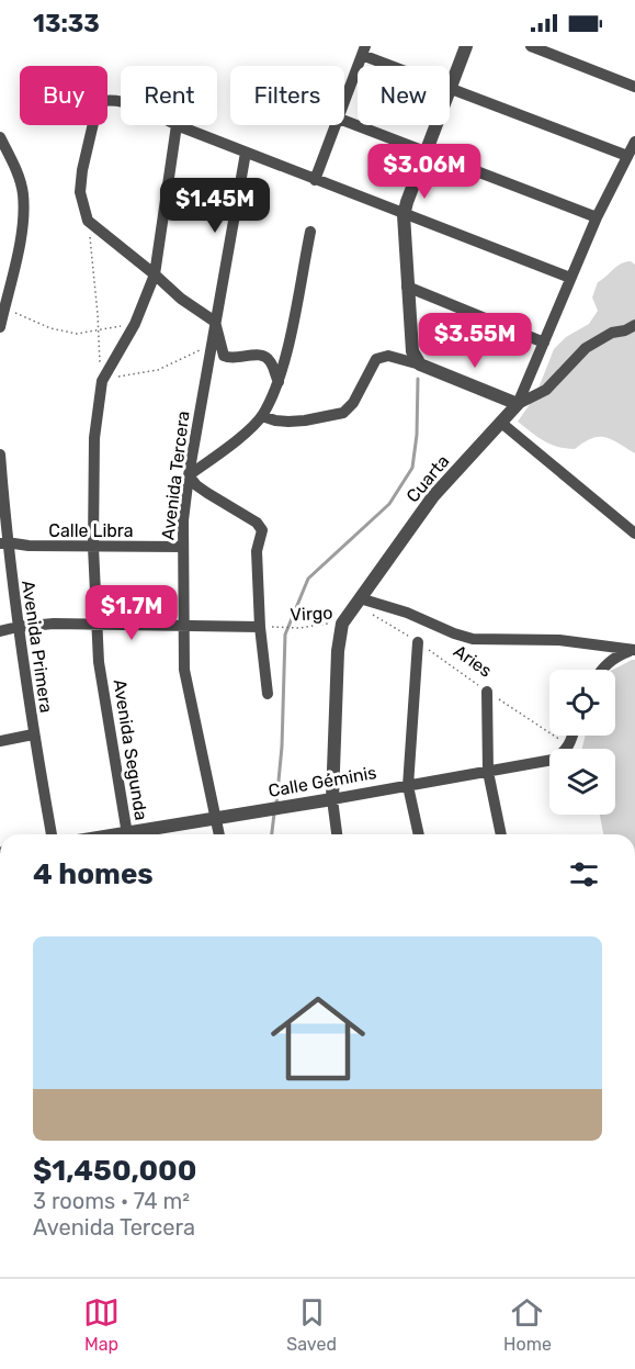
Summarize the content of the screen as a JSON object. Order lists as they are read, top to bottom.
{
  "streets": {
    "street": [
      "Avenida Tercera",
      "Cuarta",
      "Calle Libra",
      "Avenida Primera",
      "Avenida Segunda",
      "Calle Géminis"
    ],
    "path": ["Virgo", "Aries"]
  },
  "crossings": [
    ["Avenida Tercera", "Calle Libra"],
    ["Avenida Tercera", "Calle Géminis"],
    ["Cuarta", "Virgo"],
    ["Cuarta", "Aries"],
    ["Calle Libra", "Avenida Primera"],
    ["Calle Libra", "Avenida Segunda"],
    ["Aries", "Calle Géminis"]
  ],
  "page": {
    "status": "13:33",
    "chip": [
      "Buy",
      "Rent",
      "Filters",
      "New"
    ],
    "price": [
      "$3.06M",
      "$1.45M",
      "$3.55M",
      "$1.7M"
    ],
    "heading": "4 homes",
    "list": [
      {
        "name": "$1,450,000",
        "note": "3 rooms · 74 m² · Avenida Tercera"
      }
    ],
    "tabs": ["Map", "Saved", "Home"]
  }
}
